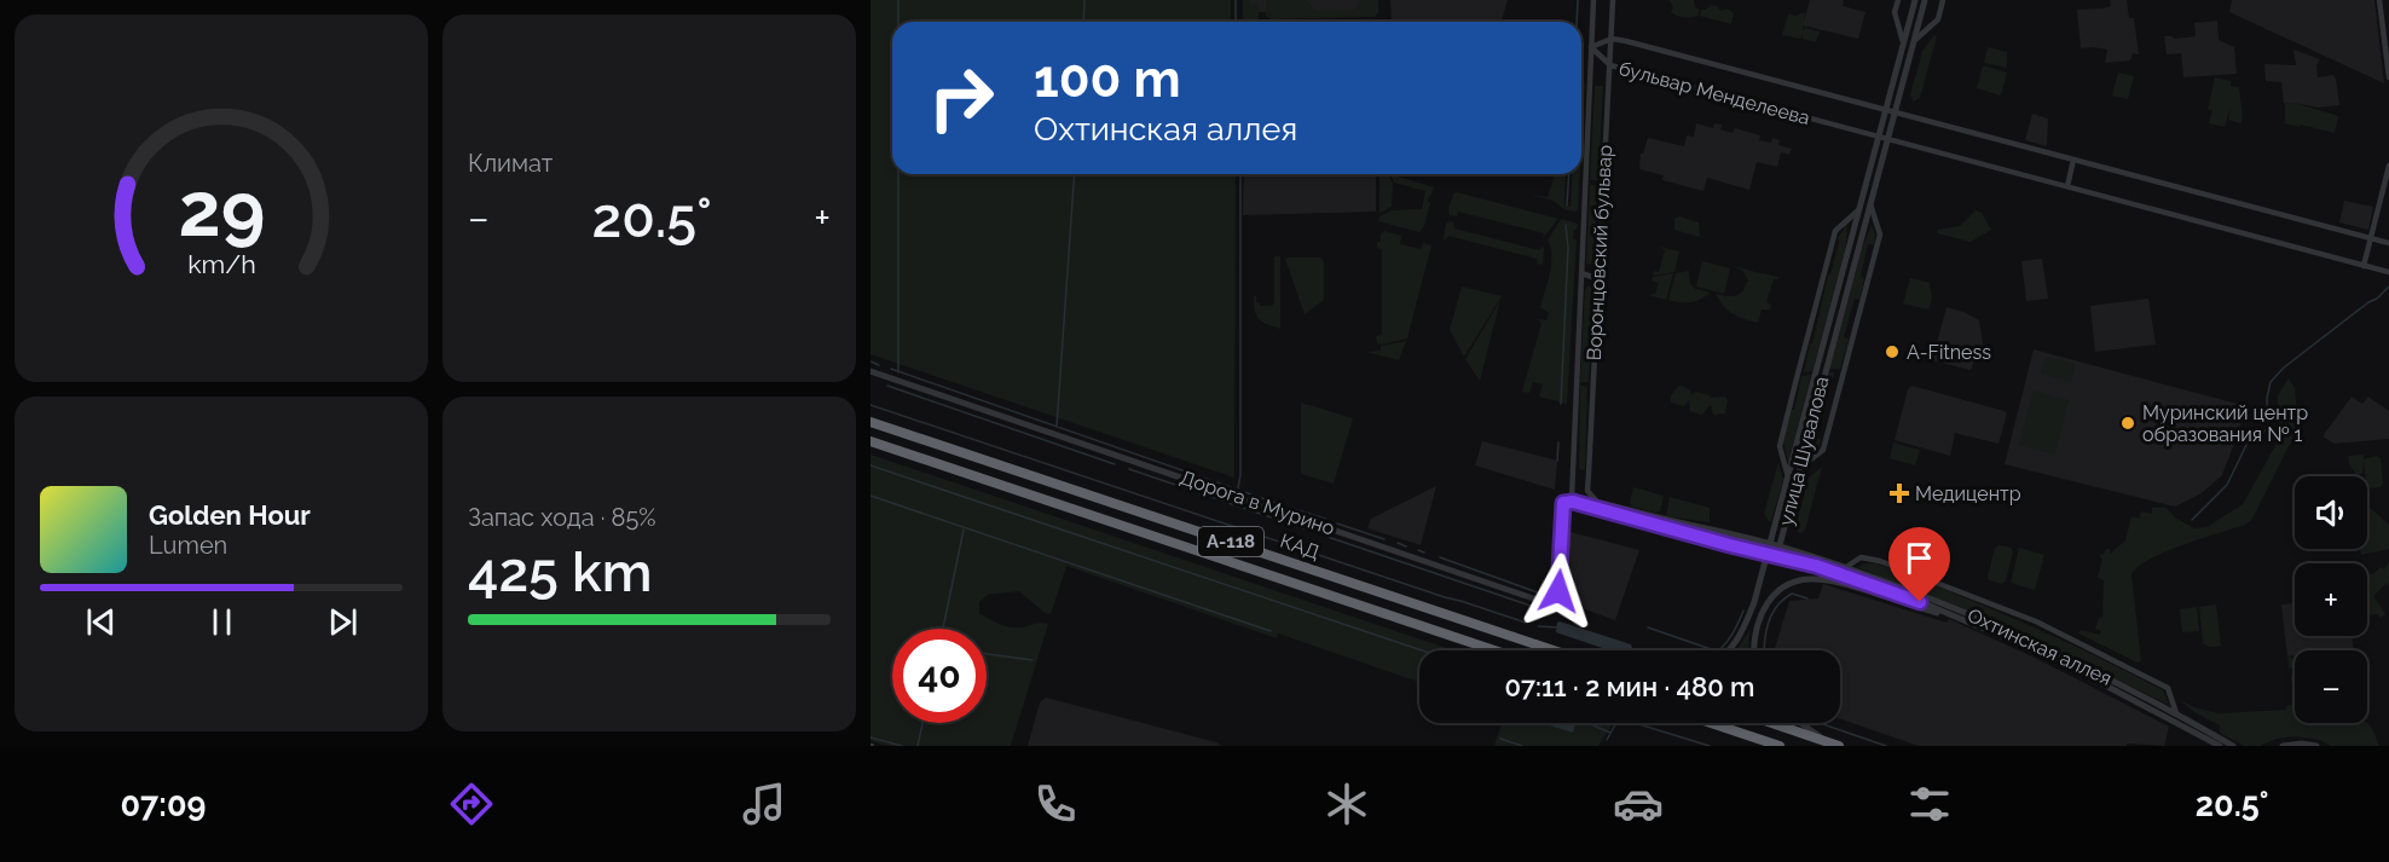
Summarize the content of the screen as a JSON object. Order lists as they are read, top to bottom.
{
  "streets": {
    "highway": ["А-118", "КАД"],
    "street": [
      "бульвар Менделеева",
      "Воронцовский бульвар",
      "улица Шувалова",
      "Дорога в Мурино",
      "Охтинская аллея"
    ]
  },
  "crossings": [
    ["бульвар Менделеева", "Воронцовский бульвар"],
    ["бульвар Менделеева", "улица Шувалова"],
    ["Воронцовский бульвар", "Охтинская аллея"],
    ["улица Шувалова", "Охтинская аллея"],
    ["Дорога в Мурино", "Охтинская аллея"]
  ],
  "places": {
    "other": ["A-Fitness", "Муринский центр образования № 1"],
    "health": ["Медицентр"]
  },
  "page": {
    "tile": [
      "Климат",
      ["Запас хода · 85%", "425 km"]
    ],
    "turn": ["100 m", "Охтинская аллея"],
    "heat": ["−", "20.5°", "+"],
    "map_buttons": ["+", "−"],
    "song": ["Golden Hour", "Lumen"],
    "limit": "40",
    "trip": "07:11 · 2 мин · 480 m",
    "tabs": ["07:09", "20.5°"],
    "gauge": ["29", "km/h"]
  }
}
